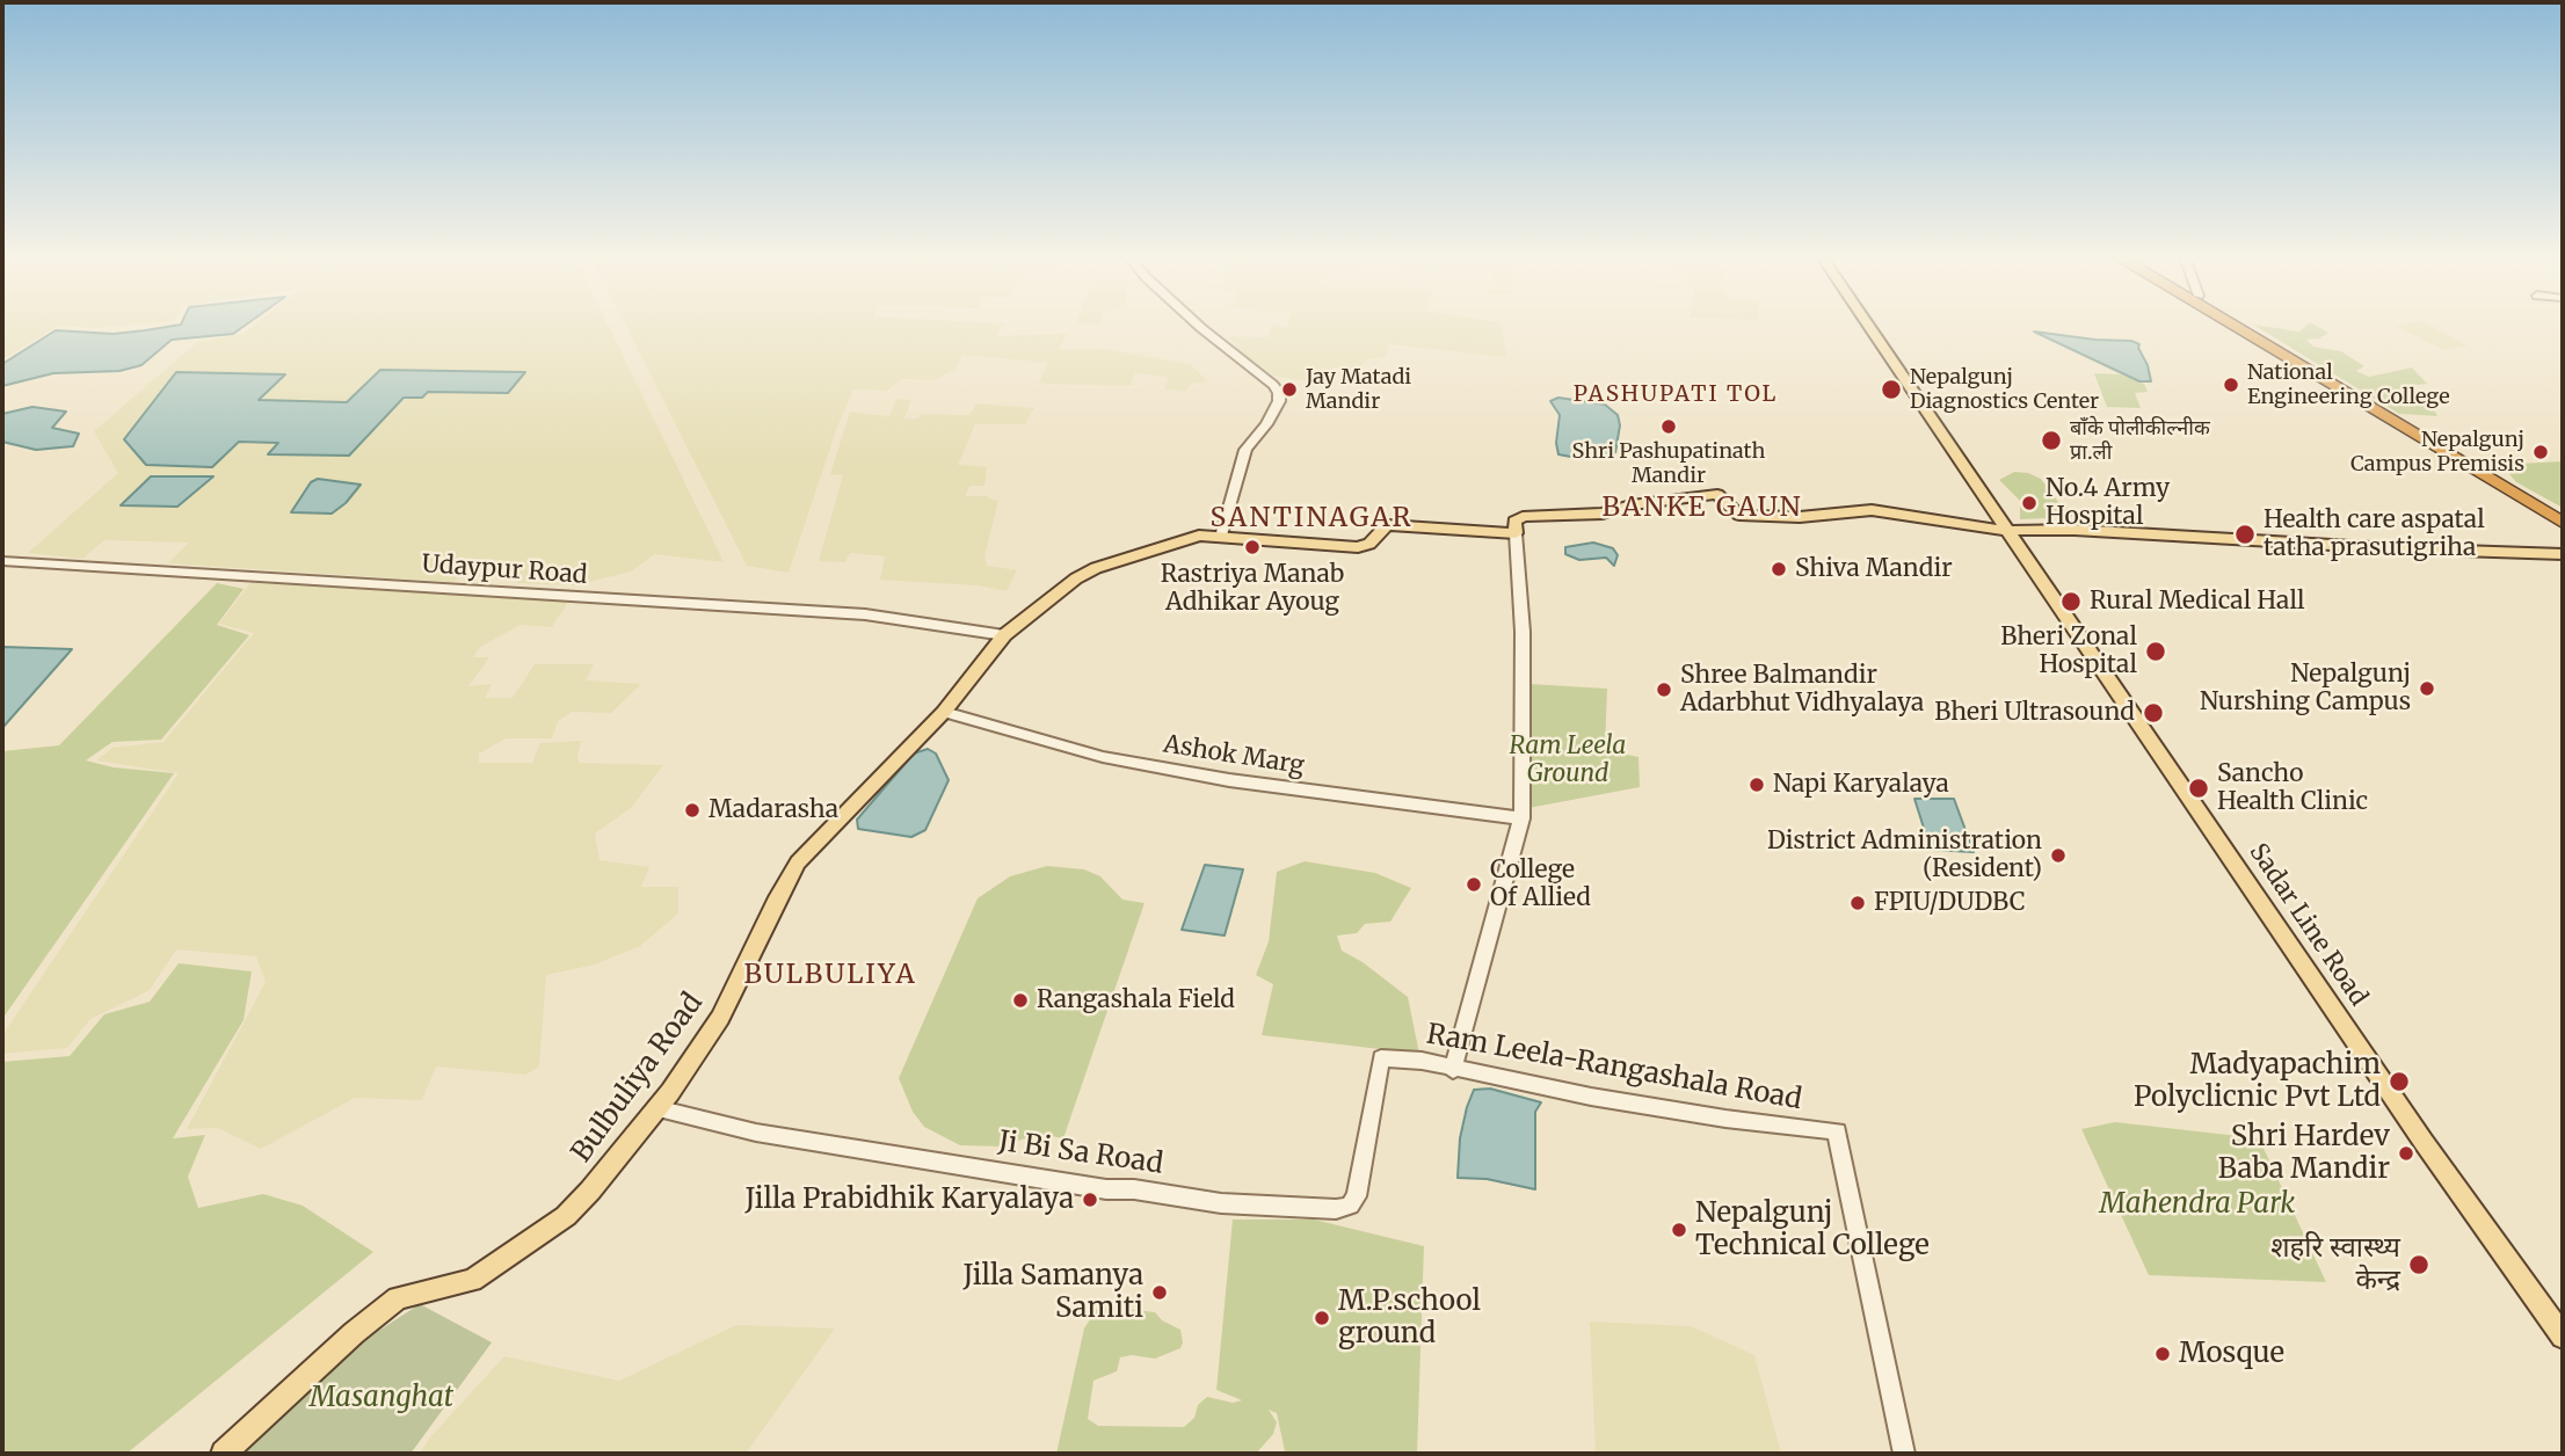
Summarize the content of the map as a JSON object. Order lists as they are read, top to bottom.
{
  "streets": {
    "main road": ["Sadar Line Road", "Bulbuliya Road"],
    "street": [
      "Udaypur Road",
      "Ashok Marg",
      "Ram Leela-Rangashala Road",
      "Ji Bi Sa Road"
    ]
  },
  "crossings": [
    ["Udaypur Road", "Bulbuliya Road"],
    ["Ashok Marg", "Bulbuliya Road"],
    ["Ram Leela-Rangashala Road", "Ji Bi Sa Road"],
    ["Bulbuliya Road", "Ji Bi Sa Road"]
  ],
  "districts": [
    "PASHUPATI TOL",
    "BANKE GAUN",
    "SANTINAGAR",
    "BULBULIYA"
  ],
  "parks": ["Ram Leela Ground", "Mahendra Park", "Masanghat"],
  "places": [
    "National Engineering College",
    "Jay Matadi Mandir",
    "Nepalgunj Diagnostics Center",
    "Shri Pashupatinath Mandir",
    "बाँके पोलीकील्नीक प्रा.ली",
    "Nepalgunj Campus Premisis",
    "No.4 Army Hospital",
    "Health care aspatal tatha prasutigriha",
    "Rastriya Manab Adhikar Ayoug",
    "Shiva Mandir",
    "Rural Medical Hall",
    "Bheri Zonal Hospital",
    "Nepalgunj Nurshing Campus",
    "Shree Balmandir Adarbhut Vidhyalaya",
    "Bheri Ultrasound",
    "Napi Karyalaya",
    "Sancho Health Clinic",
    "Madarasha",
    "District Administration (Resident)",
    "College Of Allied",
    "FPIU/DUDBC",
    "Rangashala Field",
    "Madyapachim Polyclicnic Pvt Ltd",
    "Shri Hardev Baba Mandir",
    "Jilla Prabidhik Karyalaya",
    "Nepalgunj Technical College",
    "शहरि स्वास्थ्य केन्द्र",
    "Jilla Samanya Samiti",
    "M.P.school ground",
    "Mosque"
  ]
}
